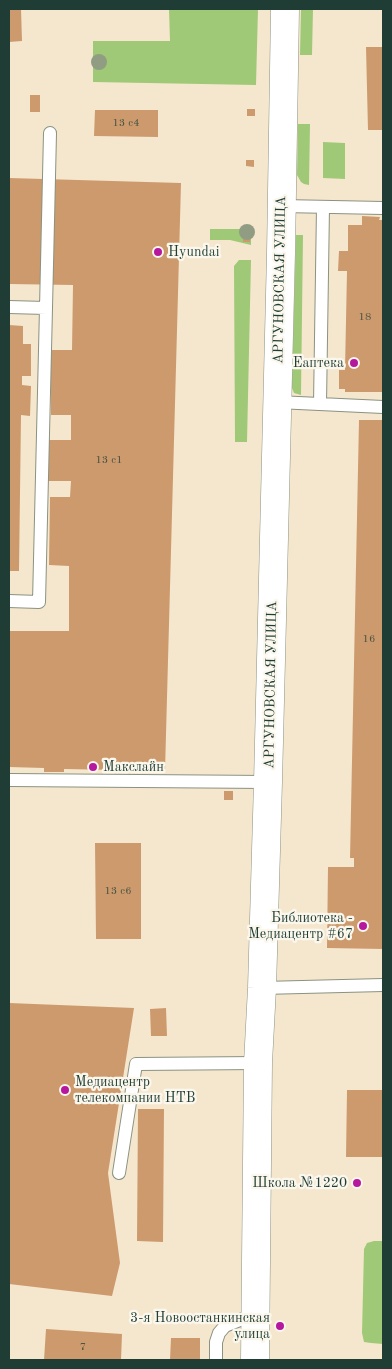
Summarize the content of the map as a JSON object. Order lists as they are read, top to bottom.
{
  "streets": {
    "main road": ["АРГУНОВСКАЯ УЛИЦА"]
  },
  "places": [
    "Hyundai",
    "Еаптека",
    "Макслайн",
    "Библиотека - Медиацентр #67",
    "Медиацентр телекомпании НТВ",
    "Школа №1220",
    "3-я Новоостанкинская улица"
  ],
  "house_numbers": [
    "13 с4",
    "18",
    "13 с1",
    "16",
    "13 с6",
    "7"
  ]
}
